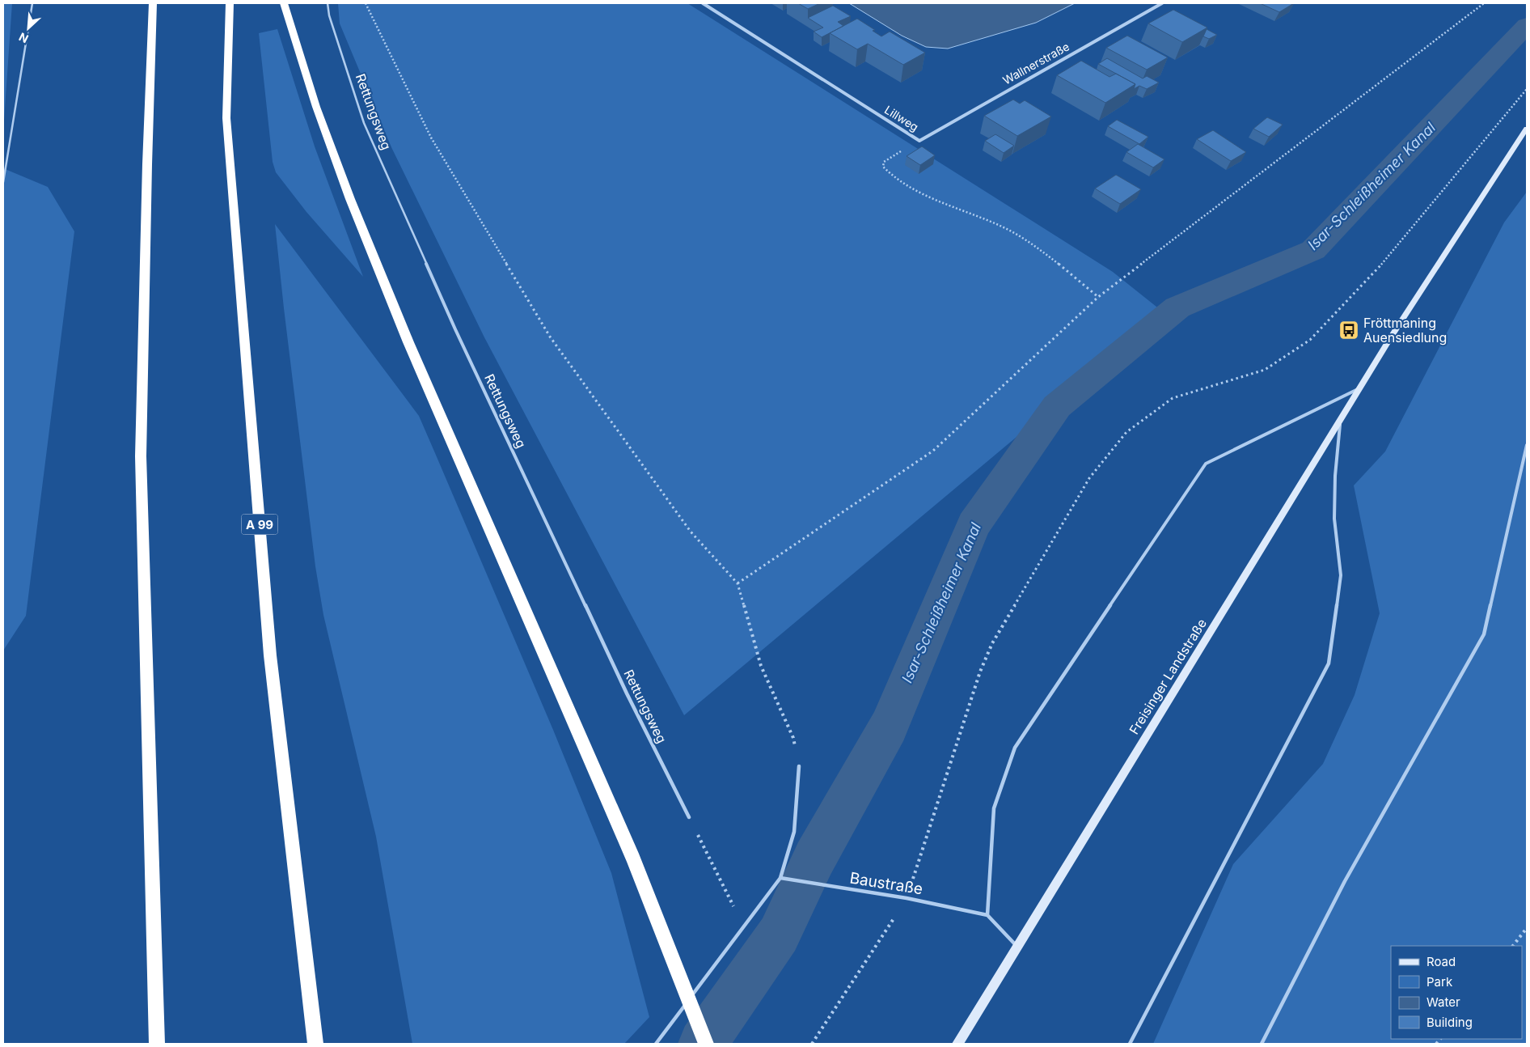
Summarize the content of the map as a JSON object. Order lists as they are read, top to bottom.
{
  "streets": {
    "highway": ["A 99"],
    "main road": ["Freisinger Landstraße"],
    "street": ["Wallnerstraße", "Lillweg"],
    "lane": ["Rettungsweg", "Baustraße"]
  },
  "crossings": [
    ["Wallnerstraße", "Lillweg"]
  ],
  "water": ["Isar-Schleißheimer Kanal"],
  "places": {
    "bus stop": ["Fröttmaning Auensiedlung"]
  },
  "legend": [
    "Road",
    "Park",
    "Water",
    "Building"
  ],
  "north": "bottom left"
}
